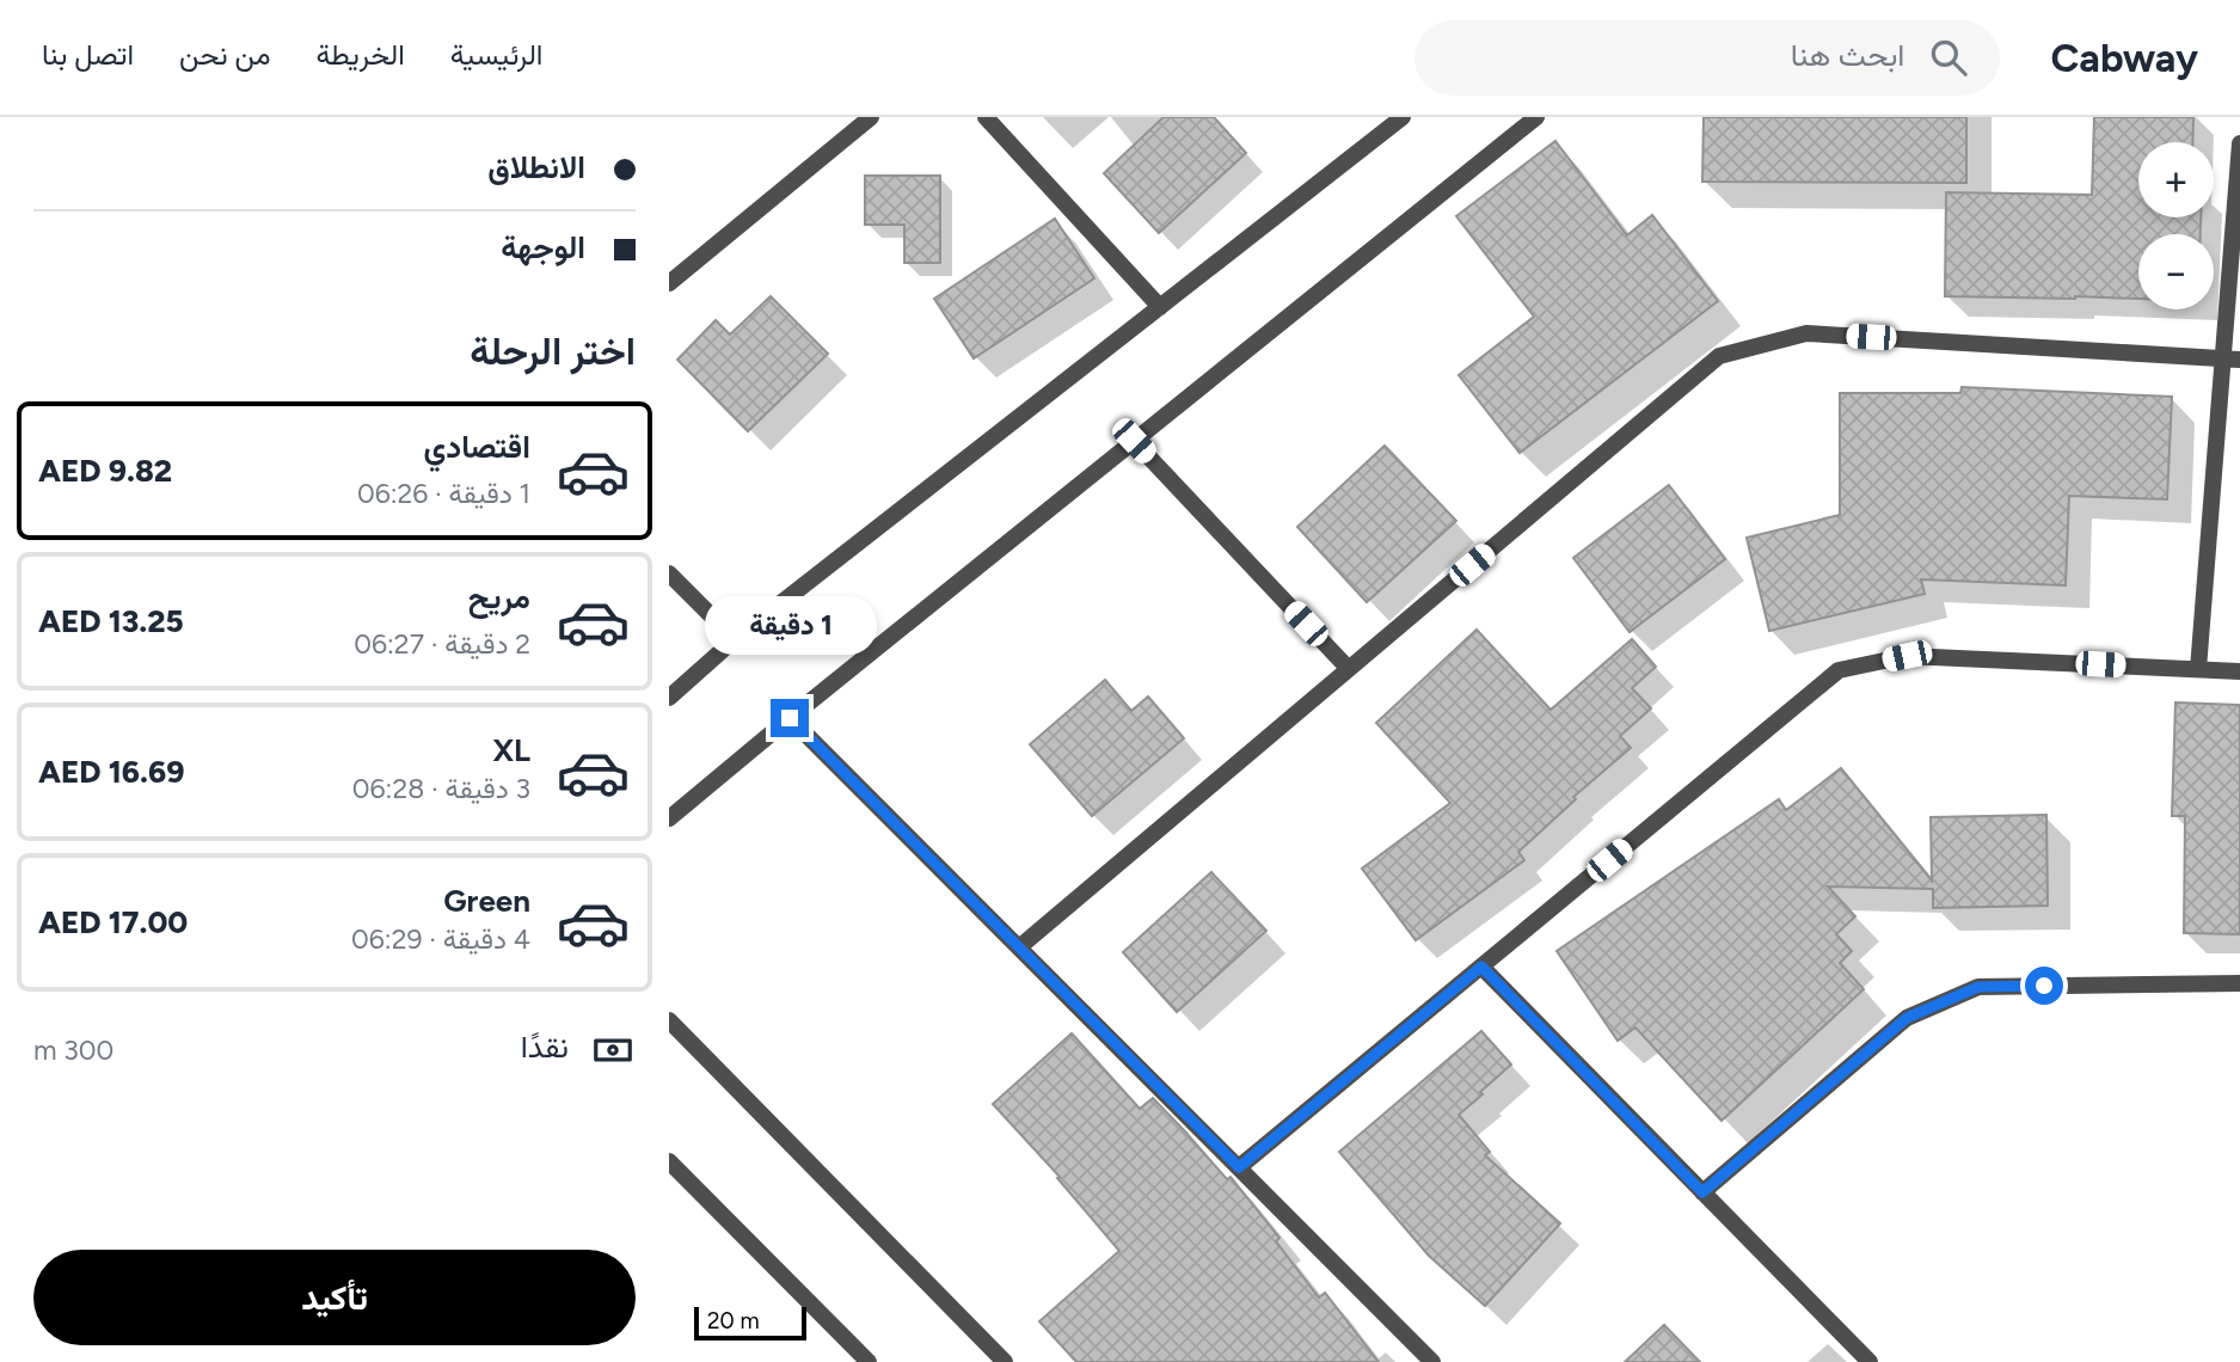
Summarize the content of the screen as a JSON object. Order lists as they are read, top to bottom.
{
  "scale_bar": "20 m",
  "page": {
    "header": "Cabway",
    "search": "ابحث هنا",
    "nav": [
      "الرئيسية",
      "الخريطة",
      "من نحن",
      "اتصل بنا"
    ],
    "banner": ["الانطلاق", "الوجهة"],
    "map_buttons": ["+", "−"],
    "heading": "اختر الرحلة",
    "list": [
      {
        "name": "اقتصادي",
        "note": "1 دقيقة · 06:26",
        "value": "AED 9.82"
      },
      {
        "name": "مريح",
        "note": "2 دقيقة · 06:27",
        "value": "AED 13.25"
      },
      {
        "name": "XL",
        "note": "3 دقيقة · 06:28",
        "value": "AED 16.69"
      },
      {
        "name": "Green",
        "note": "4 دقيقة · 06:29",
        "value": "AED 17.00"
      }
    ],
    "bubble": "1 دقيقة",
    "pay": ["نقدًا", "300 m"],
    "buttons": "تأكيد",
    "scale": "20 m"
  }
}
